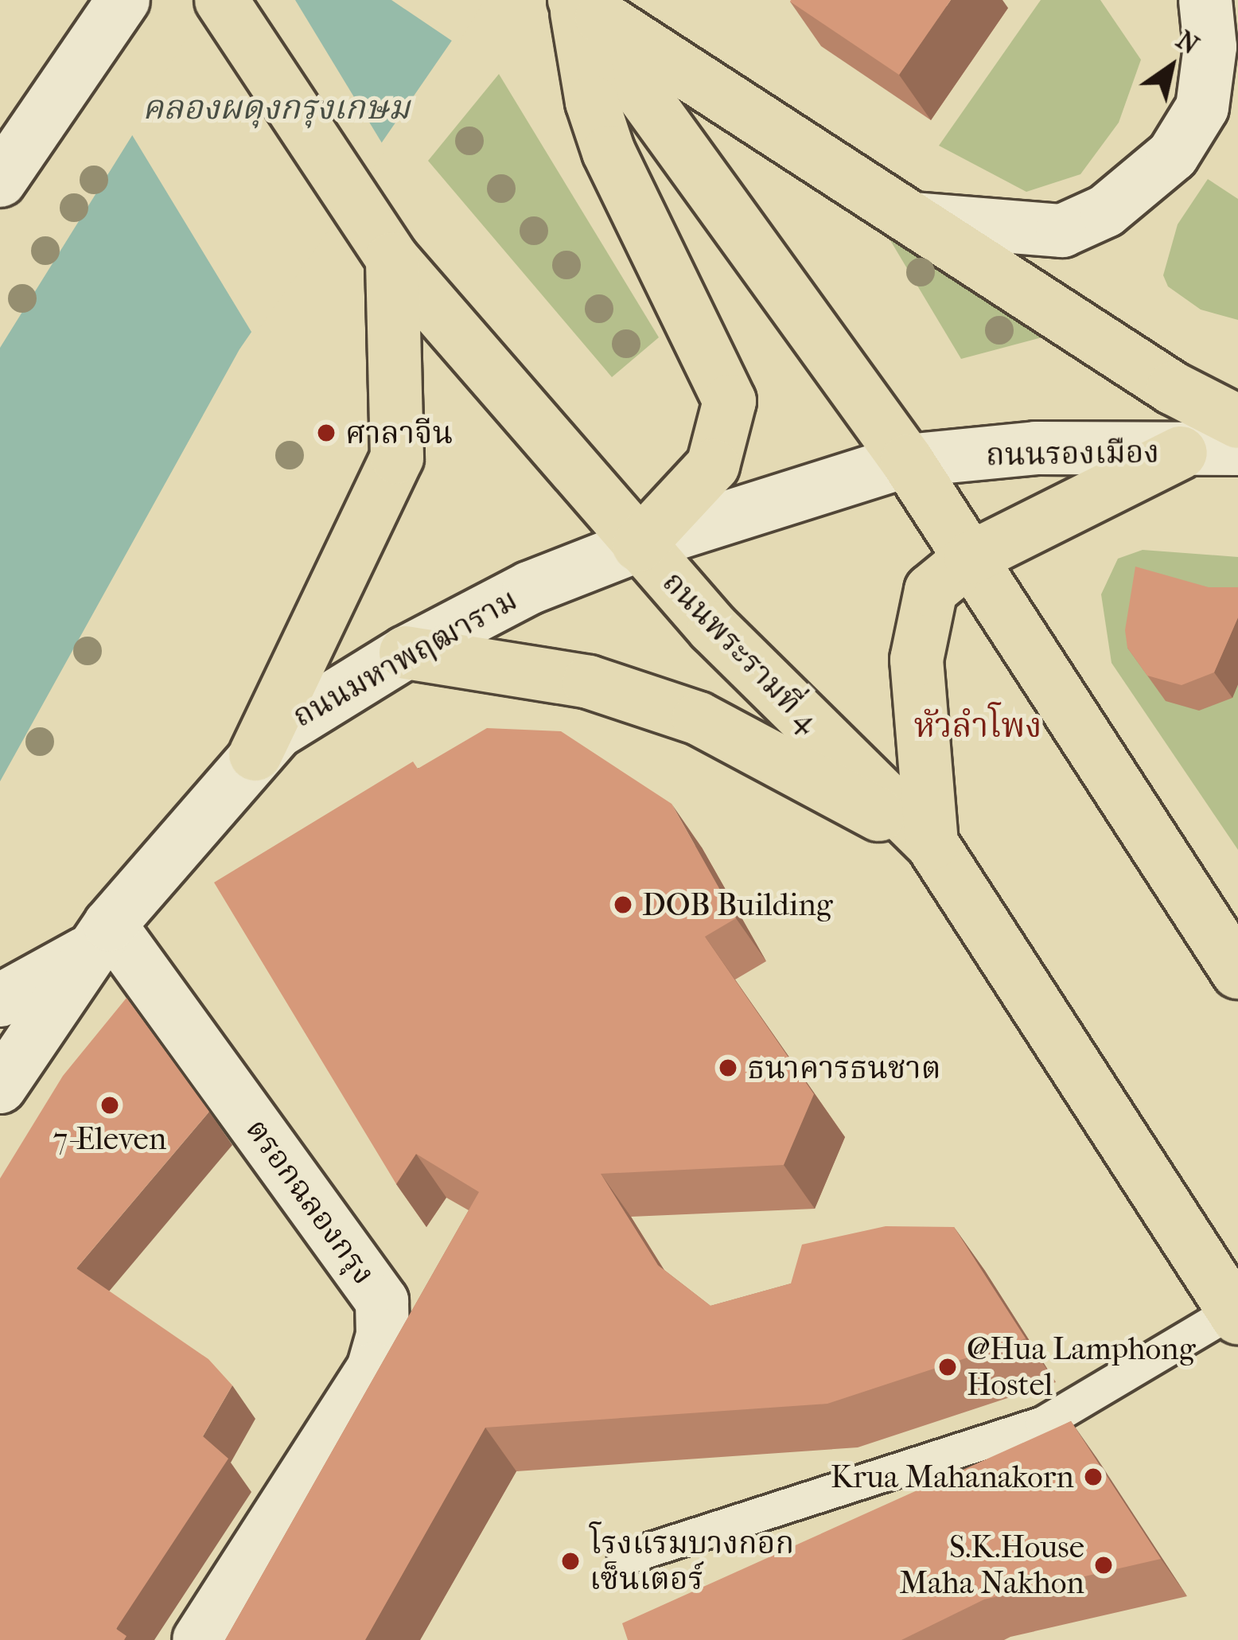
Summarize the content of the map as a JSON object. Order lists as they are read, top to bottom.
{
  "streets": {
    "main road": ["ถนนพระรามที่ 4"],
    "street": ["ถนนรองเมือง", "ถนนมหาพฤฒาราม", "ตรอกฉลองกรุง"]
  },
  "crossings": [
    ["ถนนรองเมือง", "ถนนมหาพฤฒาราม"],
    ["ถนนพระรามที่ 4", "ถนนมหาพฤฒาราม"],
    ["ถนนมหาพฤฒาราม", "ตรอกฉลองกรุง"]
  ],
  "districts": ["หัวลำโพง"],
  "water": ["คลองผดุงกรุงเกษม"],
  "places": [
    "ศาลาจีน",
    "DOB Building",
    "ธนาคารธนชาต",
    "7-Eleven",
    "@Hua Lamphong Hostel",
    "Krua Mahanakorn",
    "โรงแรมบางกอก เซ็นเตอร์",
    "S.K.House Maha Nakhon"
  ],
  "north": "top right"
}
